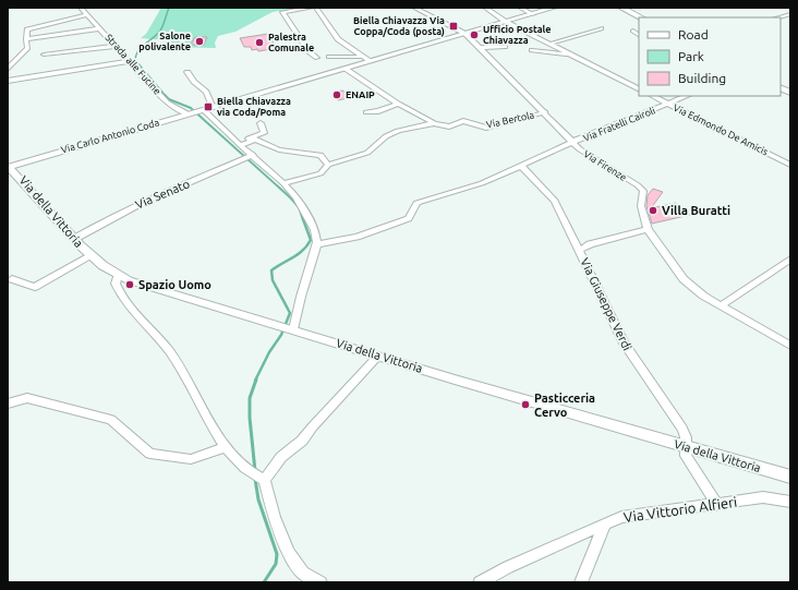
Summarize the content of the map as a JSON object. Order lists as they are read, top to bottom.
{
  "streets": {
    "street": [
      "Strada alle Fucine",
      "Via Bertola",
      "Via Fratelli Cairoli",
      "Via Edmondo De Amicis",
      "Via Carlo Antonio Coda",
      "Via Firenze",
      "Via Senato",
      "Via della Vittoria",
      "Via Giuseppe Verdi",
      "Via Vittorio Alfieri"
    ]
  },
  "crossings": [
    ["Strada alle Fucine", "Via Carlo Antonio Coda"],
    ["Via Bertola", "Via Firenze"],
    ["Via Fratelli Cairoli", "Via Edmondo De Amicis"],
    ["Via Fratelli Cairoli", "Via Firenze"],
    ["Via Carlo Antonio Coda", "Via Firenze"],
    ["Via Carlo Antonio Coda", "Via della Vittoria"],
    ["Via Senato", "Via della Vittoria"],
    ["Via della Vittoria", "Via Giuseppe Verdi"],
    ["Via Giuseppe Verdi", "Via Vittorio Alfieri"]
  ],
  "places": {
    "transit": ["Biella Chiavazza Via Coppa/Coda (posta)", "Biella Chiavazza via Coda/Poma"],
    "other": [
      "Ufficio Postale Chiavazza",
      "Salone polivalente",
      "Palestra Comunale",
      "ENAIP",
      "Villa Buratti",
      "Spazio Uomo",
      "Pasticceria Cervo"
    ]
  },
  "legend": ["Road", "Park", "Building"]
}
